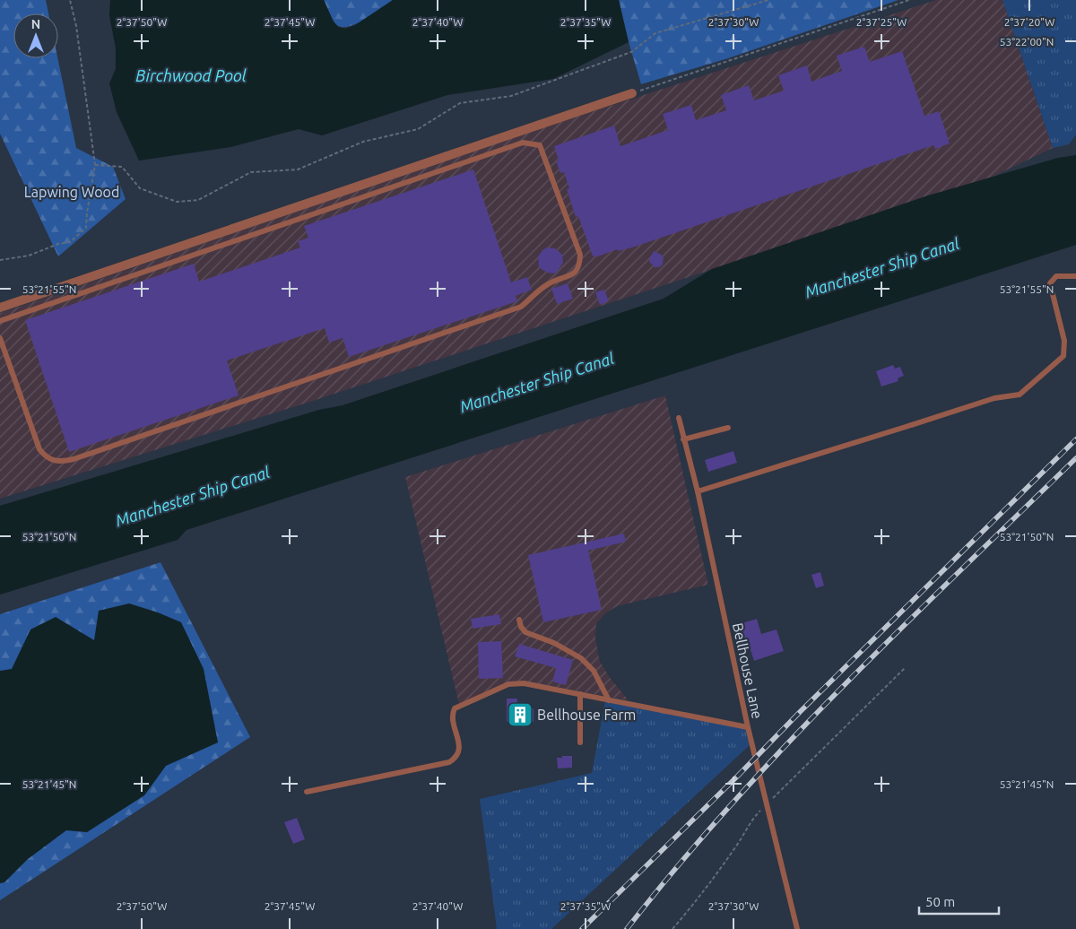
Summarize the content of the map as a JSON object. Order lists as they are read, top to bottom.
{
  "streets": {
    "lane": ["Bellhouse Lane"]
  },
  "water": ["Birchwood Pool", "Manchester Ship Canal"],
  "parks": ["Lapwing Wood"],
  "places": {
    "building": ["Bellhouse Farm"]
  },
  "scale_bar": "50 m",
  "north": "top",
  "coordinates": [
    "2°37'50\"W",
    "2°37'45\"W",
    "2°37'40\"W",
    "2°37'35\"W",
    "2°37'30\"W",
    "2°37'25\"W",
    "2°37'20\"W",
    "53°22'00\"N",
    "53°21'55\"N",
    "53°21'50\"N",
    "53°21'45\"N"
  ]
}
